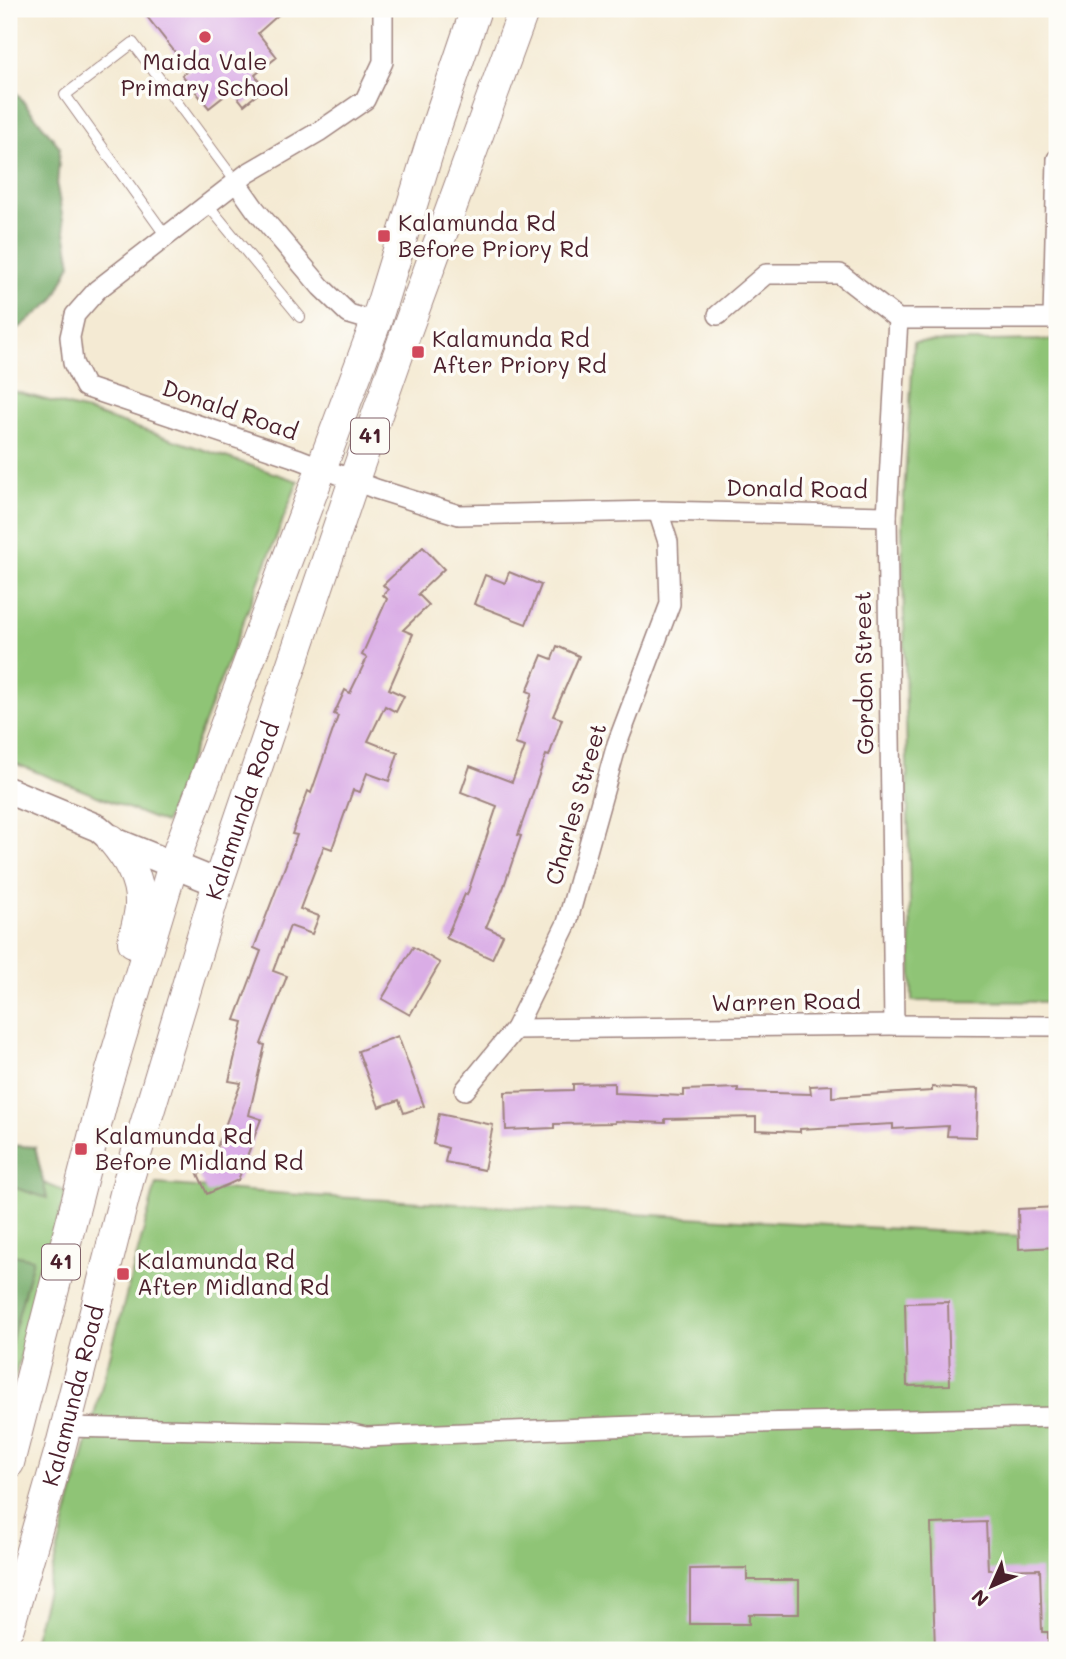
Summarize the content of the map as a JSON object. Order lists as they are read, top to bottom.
{
  "streets": {
    "main road": ["41", "Kalamunda Road"],
    "street": [
      "Donald Road",
      "Gordon Street",
      "Charles Street",
      "Warren Road"
    ]
  },
  "crossings": [
    ["Donald Road", "Gordon Street"],
    ["Donald Road", "Charles Street"],
    ["Donald Road", "Kalamunda Road"],
    ["Gordon Street", "Warren Road"],
    ["Charles Street", "Warren Road"]
  ],
  "places": {
    "other": ["Maida Vale Primary School"],
    "transit": [
      "Kalamunda Rd Before Priory Rd",
      "Kalamunda Rd After Priory Rd",
      "Kalamunda Rd Before Midland Rd",
      "Kalamunda Rd After Midland Rd"
    ]
  },
  "north": "bottom left"
}
